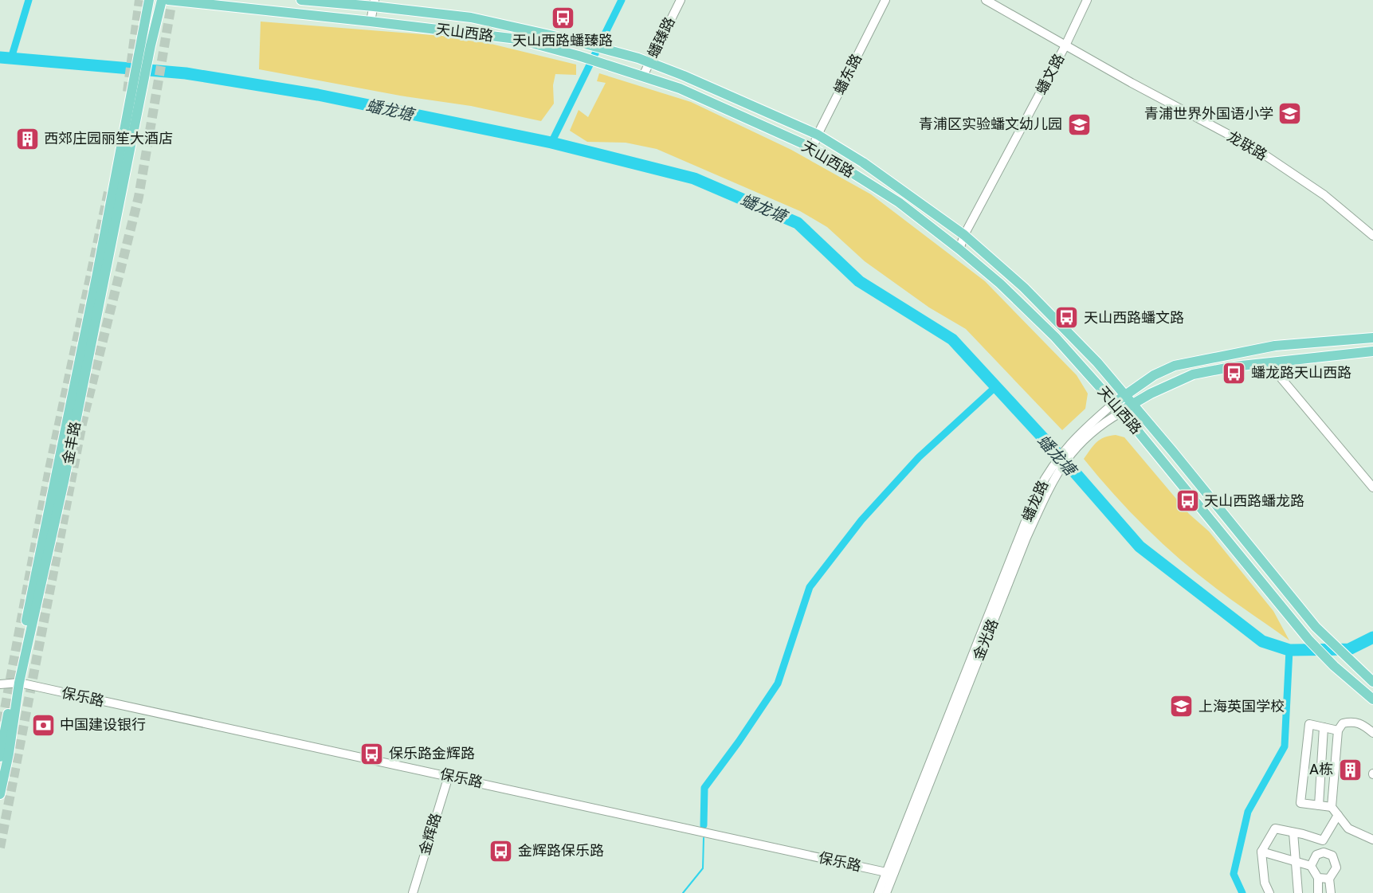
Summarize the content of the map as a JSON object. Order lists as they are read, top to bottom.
{
  "streets": {
    "main road": ["天山西路", "金丰路", "蟠龙路"],
    "street": [
      "蟠臻路",
      "蟠东路",
      "蟠文路",
      "龙联路",
      "保乐路",
      "金辉路"
    ]
  },
  "crossings": [
    ["天山西路", "蟠臻路"],
    ["天山西路", "蟠东路"],
    ["天山西路", "蟠文路"],
    ["天山西路", "蟠龙路"],
    ["蟠文路", "龙联路"],
    ["金丰路", "保乐路"],
    ["蟠龙路", "保乐路"],
    ["保乐路", "金辉路"]
  ],
  "water": ["蟠龙塘"],
  "places": {
    "bus stop": [
      "天山西路蟠臻路",
      "天山西路蟠文路",
      "蟠龙路天山西路",
      "天山西路蟠龙路",
      "保乐路金辉路",
      "金辉路保乐路"
    ],
    "school or university": ["青浦世界外国语小学", "青浦区实验蟠文幼儿园", "上海英国学校"],
    "building": ["西郊庄园丽笙大酒店", "A栋"],
    "bank": ["中国建设银行"]
  }
}
